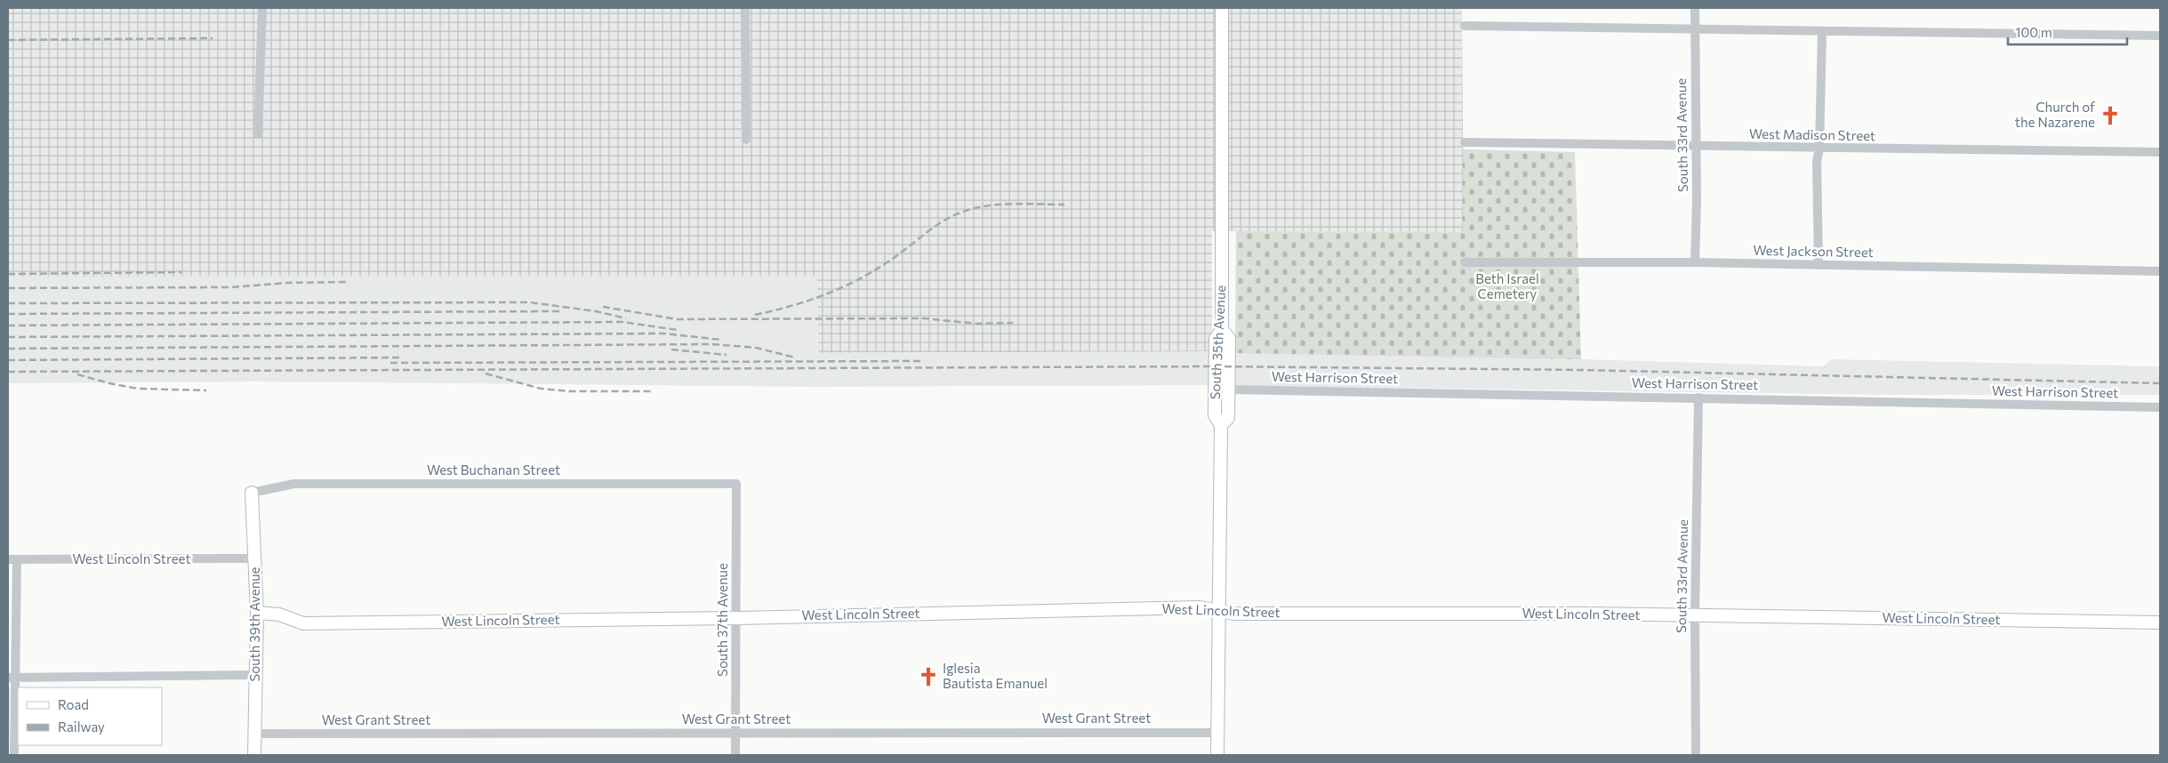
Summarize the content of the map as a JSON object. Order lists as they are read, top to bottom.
{
  "streets": {
    "street": [
      "South 33rd Avenue",
      "West Madison Street",
      "West Jackson Street",
      "South 35th Avenue",
      "West Harrison Street",
      "West Buchanan Street",
      "West Lincoln Street",
      "South 37th Avenue",
      "South 39th Avenue",
      "West Grant Street"
    ]
  },
  "crossings": [
    ["South 33rd Avenue", "West Madison Street"],
    ["South 33rd Avenue", "West Jackson Street"],
    ["South 33rd Avenue", "West Harrison Street"],
    ["South 33rd Avenue", "West Lincoln Street"],
    ["South 35th Avenue", "West Lincoln Street"],
    ["South 35th Avenue", "West Grant Street"],
    ["West Buchanan Street", "South 37th Avenue"],
    ["West Buchanan Street", "South 39th Avenue"],
    ["West Lincoln Street", "South 37th Avenue"],
    ["West Lincoln Street", "South 39th Avenue"],
    ["South 37th Avenue", "West Grant Street"],
    ["South 39th Avenue", "West Grant Street"]
  ],
  "parks": ["Beth Israel Cemetery"],
  "places": {
    "church": ["Church of the Nazarene", "Iglesia Bautista Emanuel"]
  },
  "legend": ["Road", "Railway"],
  "scale_bar": "100 m"
}
